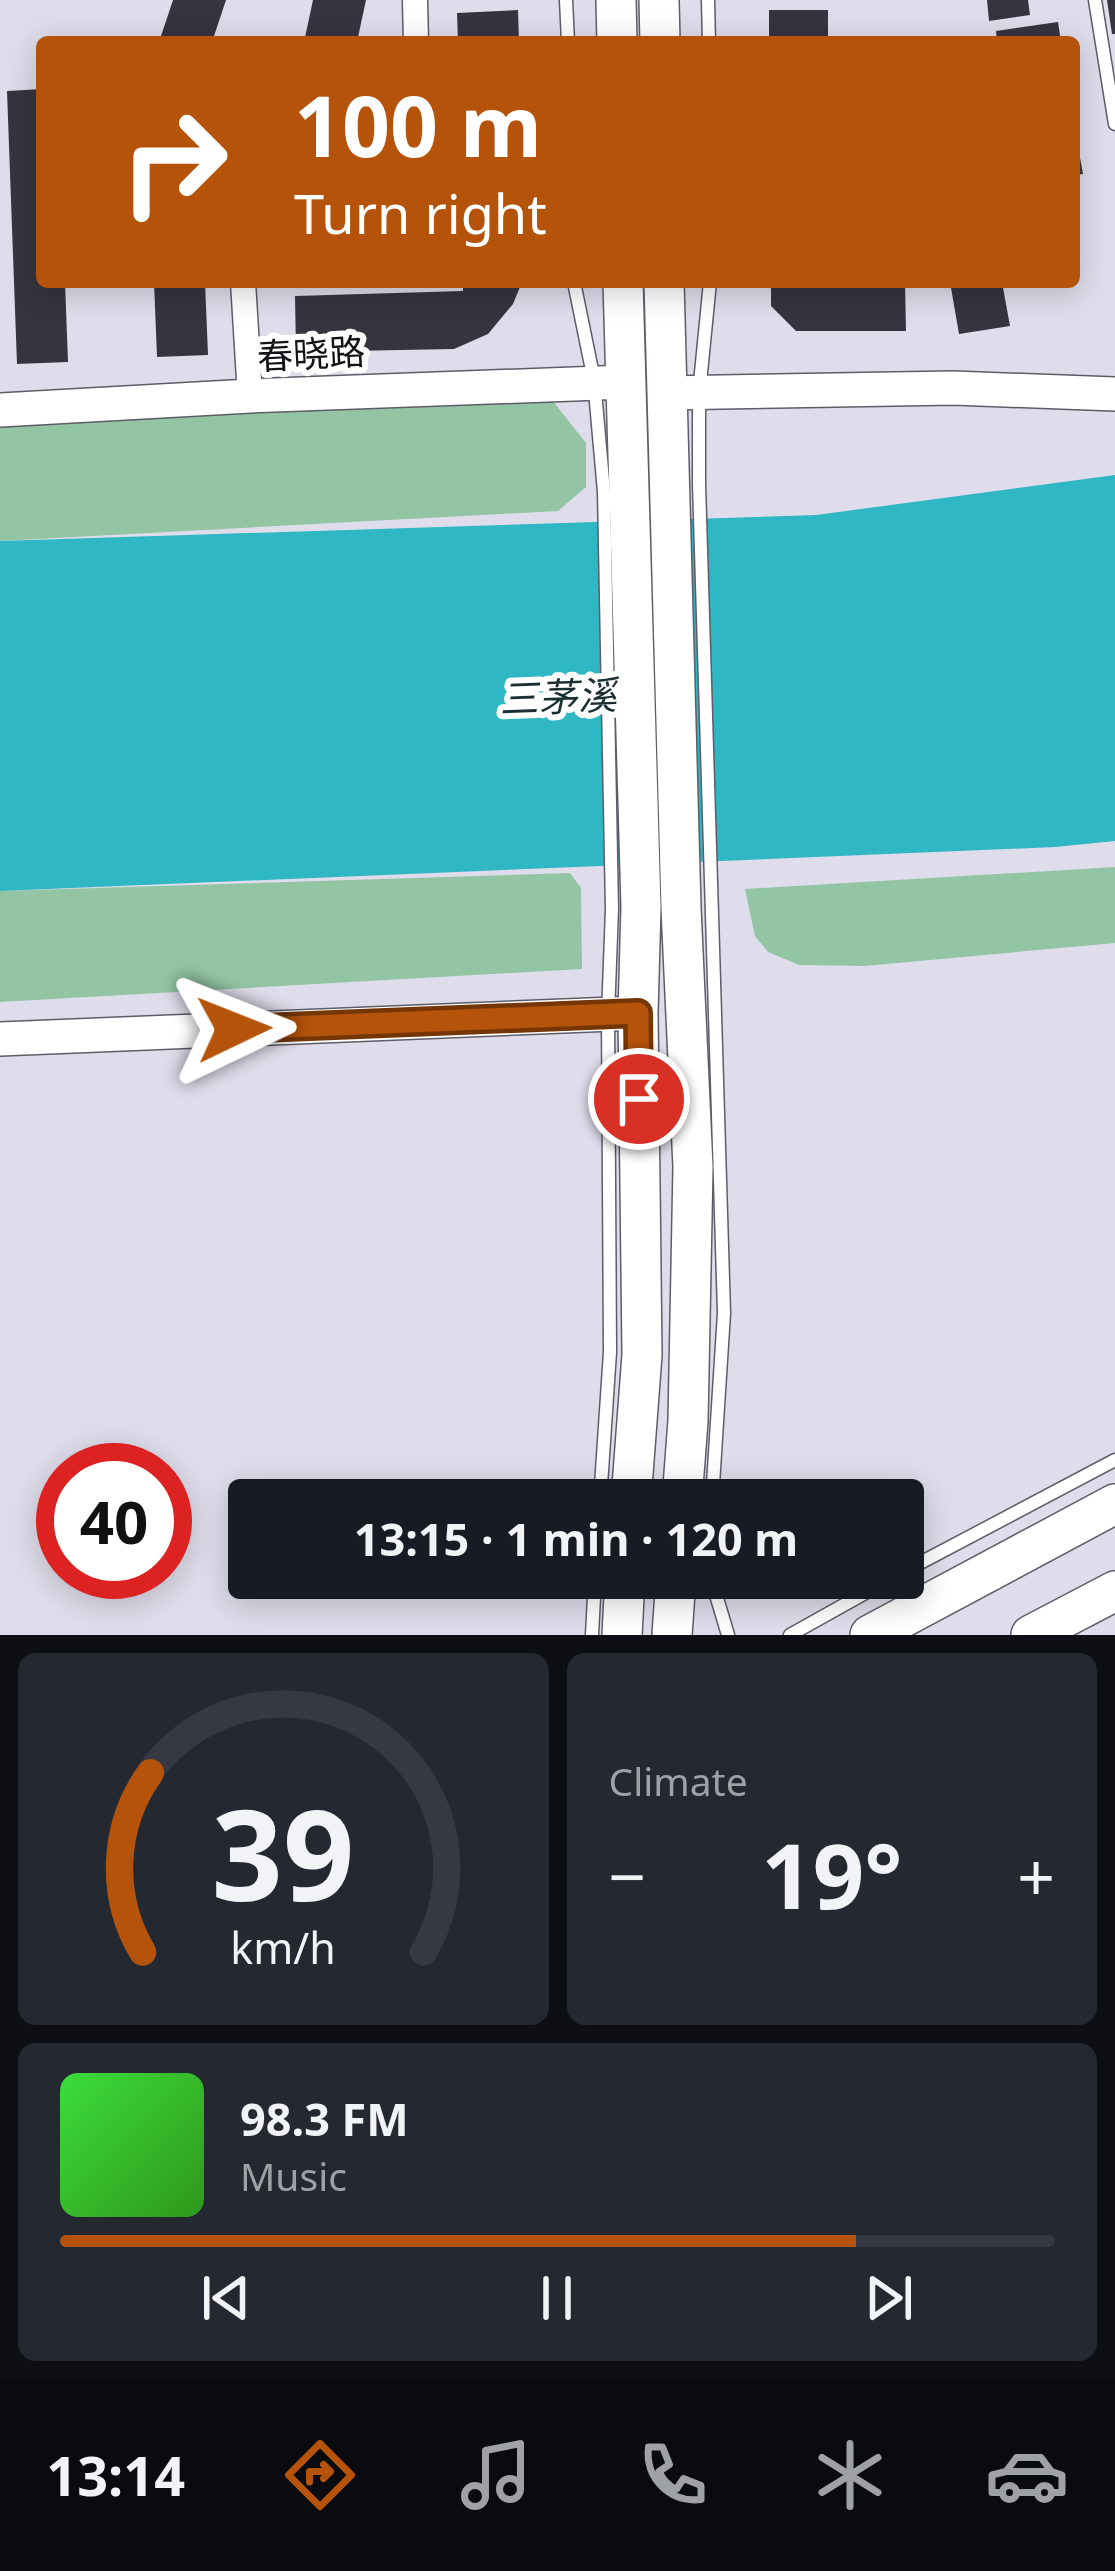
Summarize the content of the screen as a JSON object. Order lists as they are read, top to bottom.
{
  "streets": {
    "street": ["春晓路"]
  },
  "water": ["三茅溪"],
  "page": {
    "turn": ["100 m", "Turn right"],
    "limit": "40",
    "trip": "13:15 · 1 min · 120 m",
    "tile": "Climate",
    "heat": ["−", "19°", "+"],
    "song": ["98.3 FM", "Music"],
    "tabs": "13:14",
    "gauge": ["39", "km/h"]
  }
}
